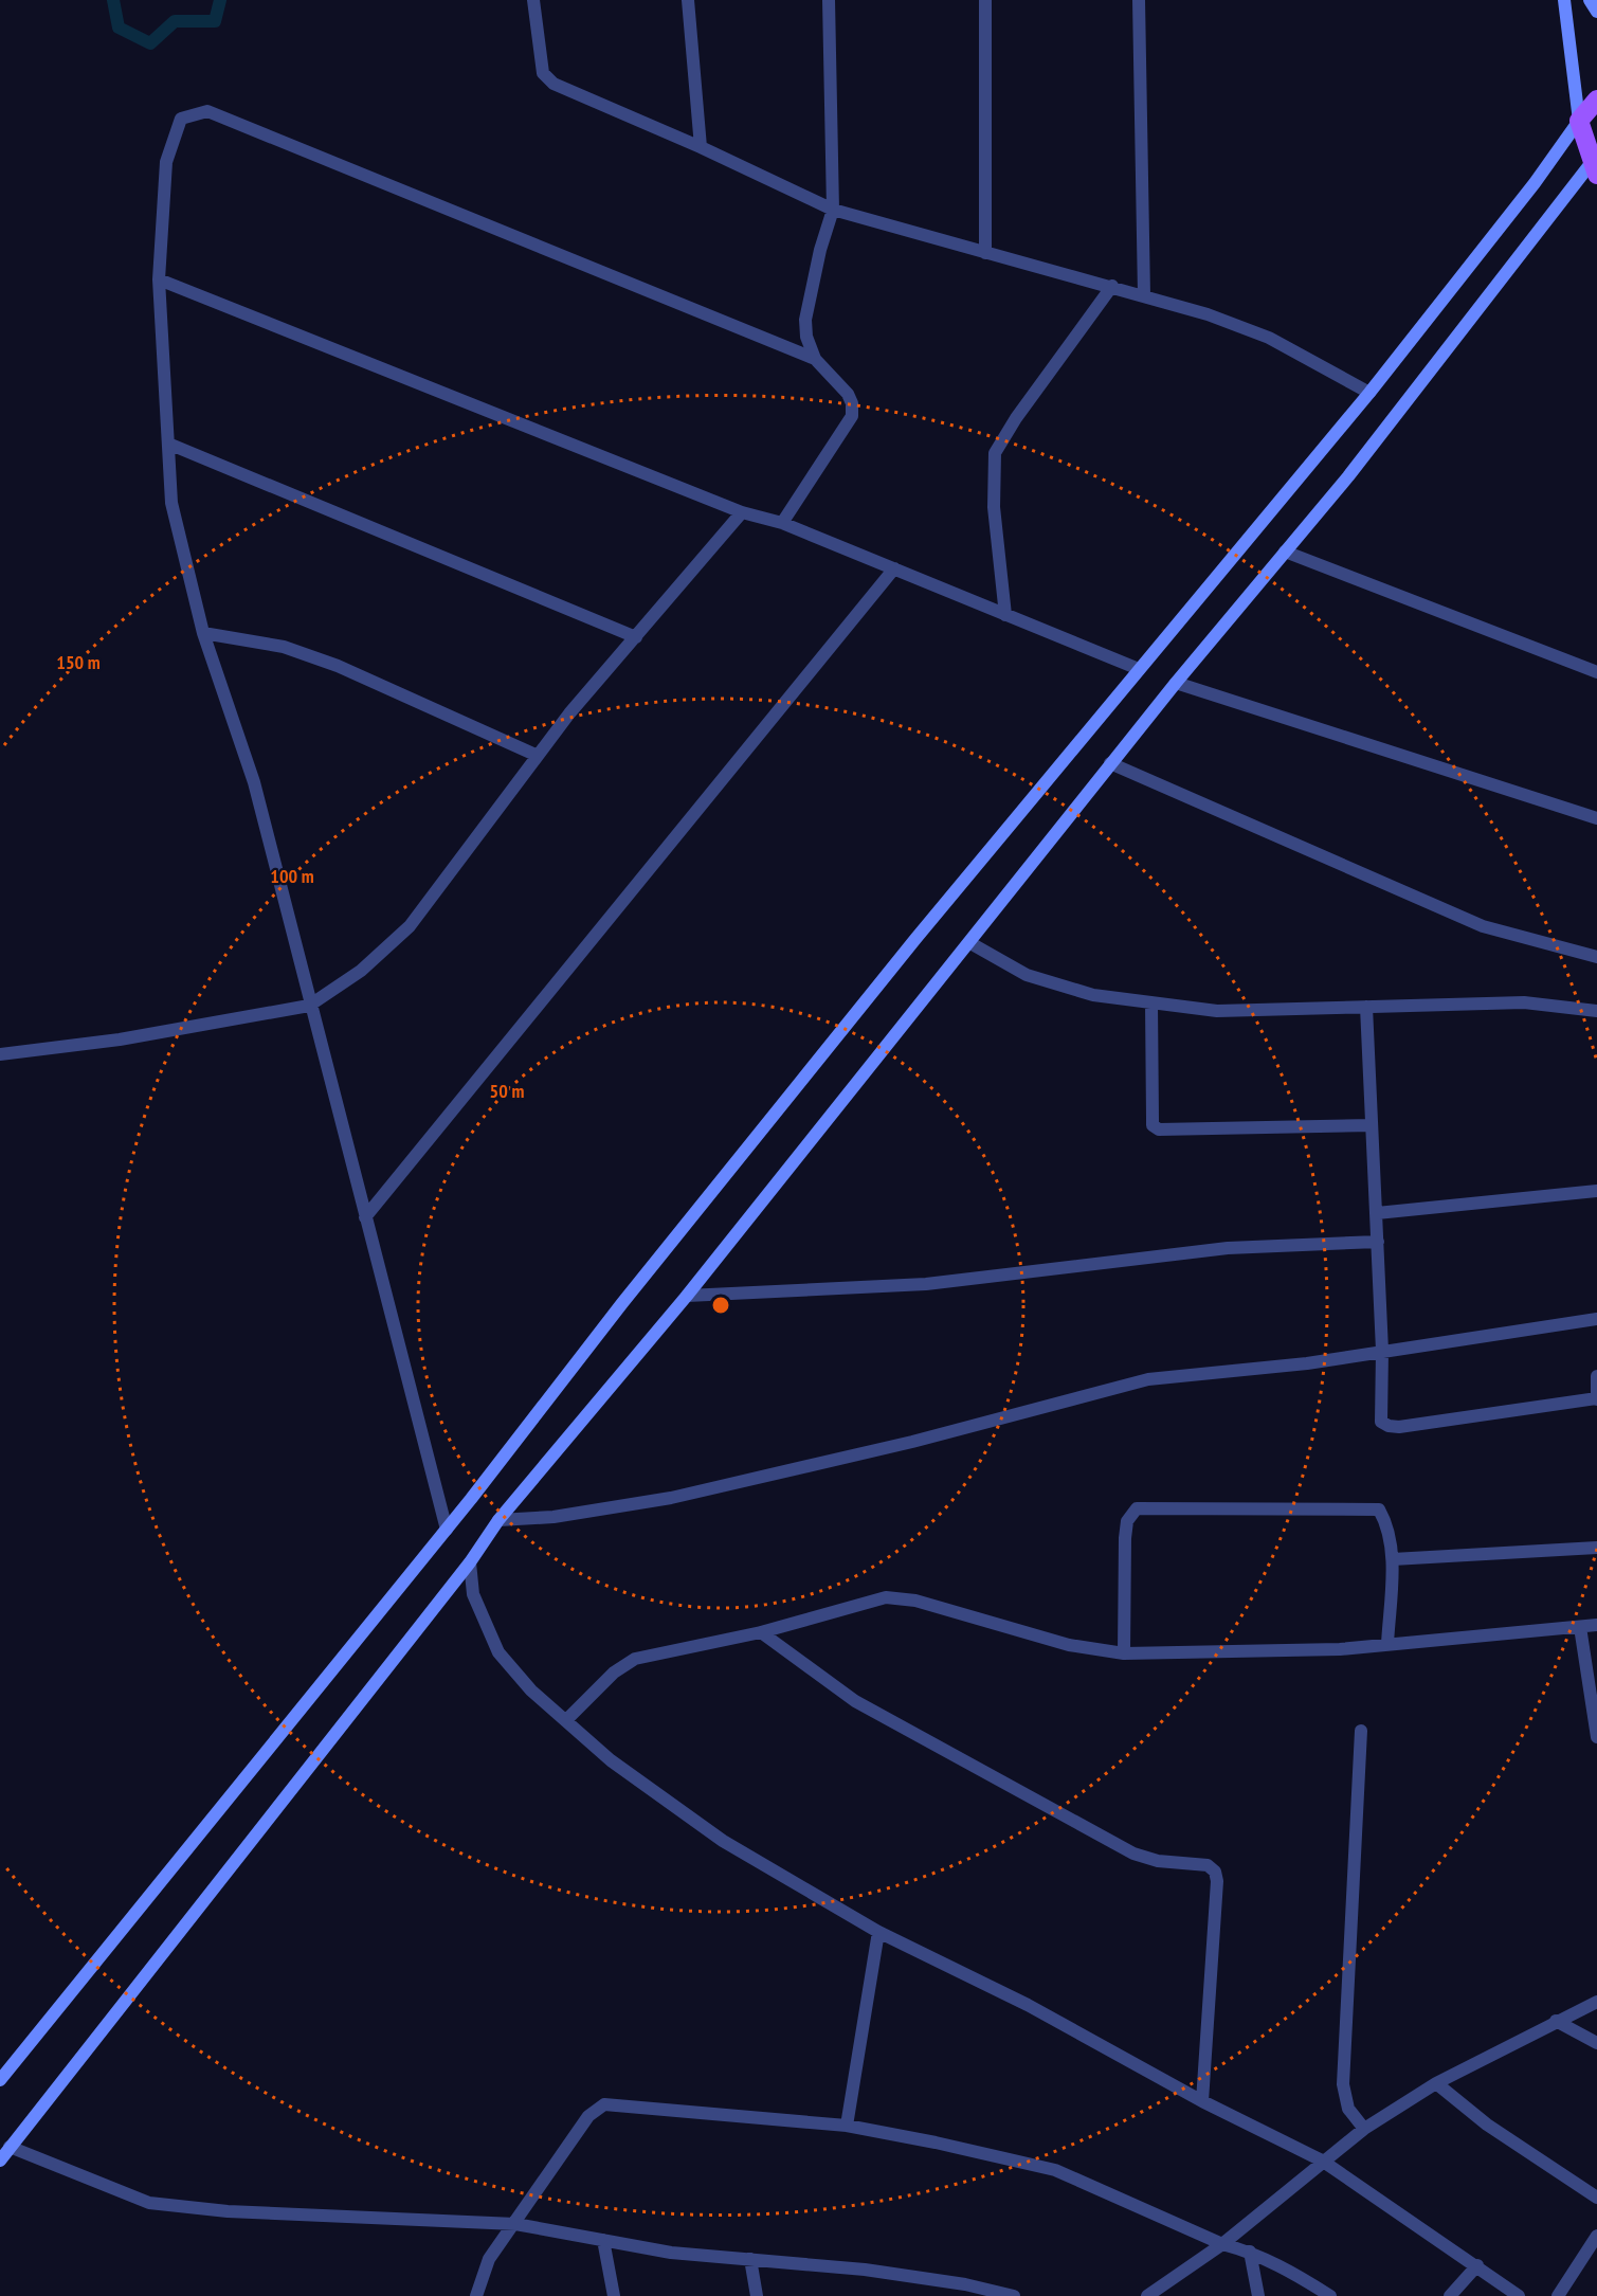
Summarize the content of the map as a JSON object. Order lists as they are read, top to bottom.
{
  "rings": ["150 m", "100 m", "50 m"]
}
